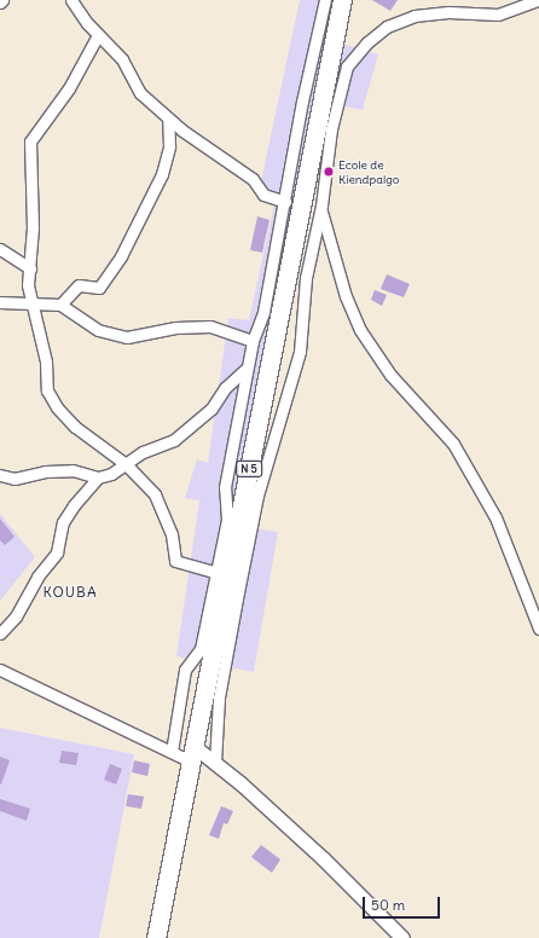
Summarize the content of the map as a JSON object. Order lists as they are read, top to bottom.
{
  "streets": {
    "highway": ["N 5"]
  },
  "districts": ["KOUBA"],
  "places": ["Ecole de Kiendpalgo"],
  "scale_bar": "50 m"
}
